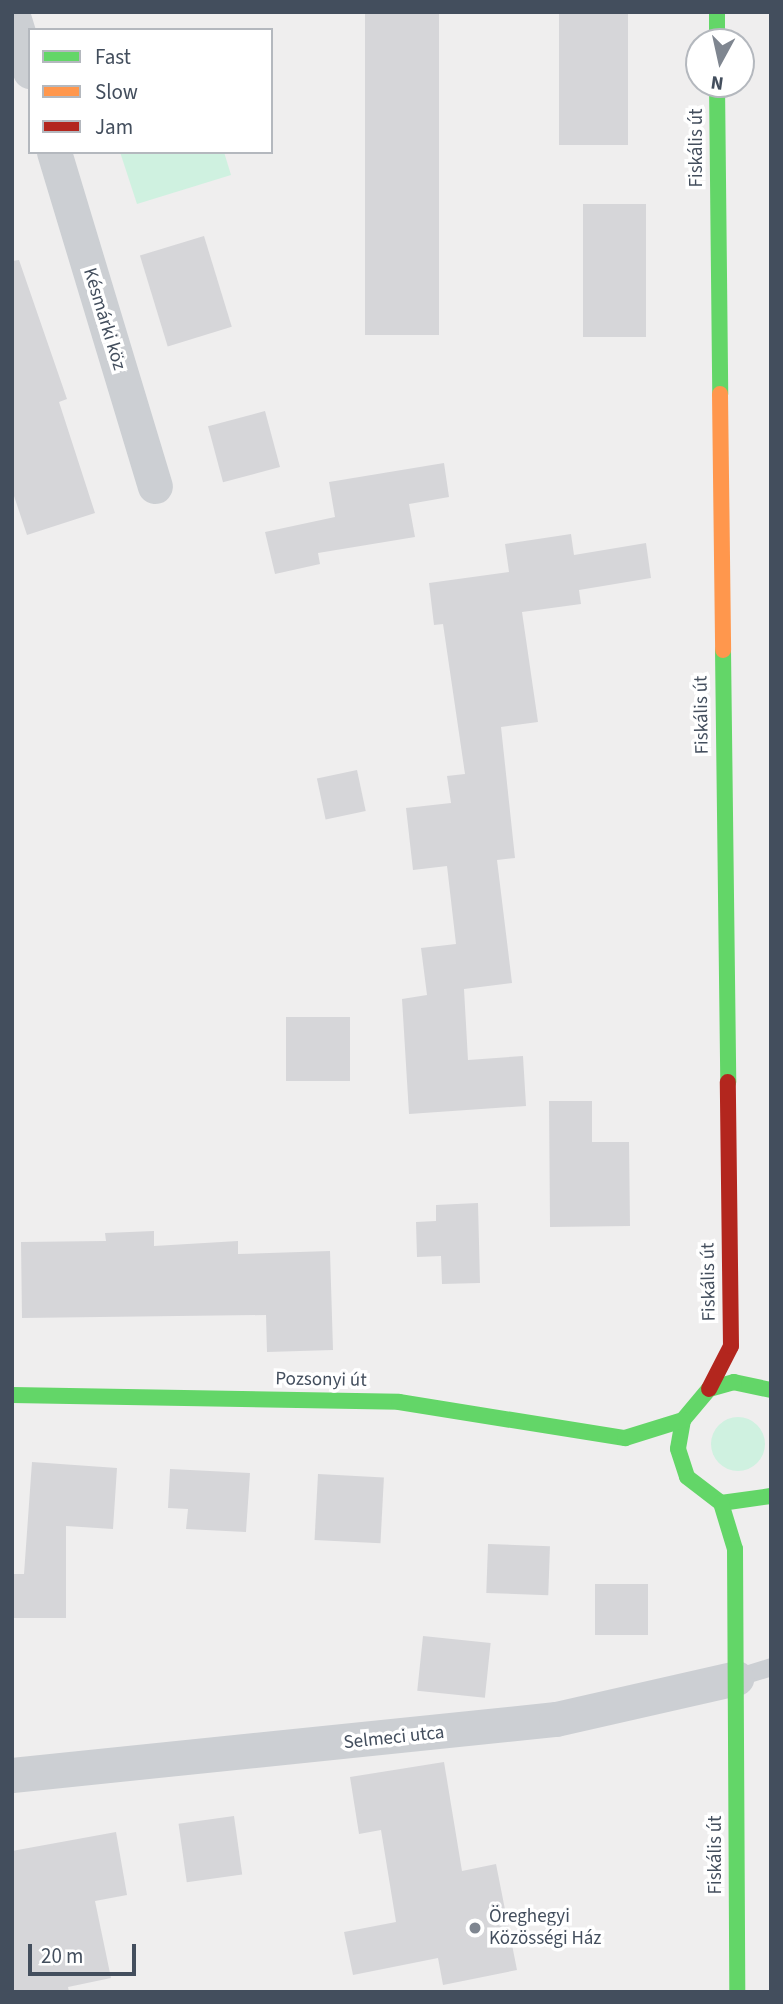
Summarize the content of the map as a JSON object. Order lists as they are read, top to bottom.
{
  "streets": {
    "street": [
      "Fiskális út",
      "Késmárki köz",
      "Pozsonyi út",
      "Selmeci utca"
    ]
  },
  "crossings": [
    ["Fiskális út", "Pozsonyi út"],
    ["Fiskális út", "Selmeci utca"]
  ],
  "places": ["Öreghegyi Közösségi Ház"],
  "legend": ["Fast", "Slow", "Jam"],
  "scale_bar": "20 m",
  "north": "bottom"
}
